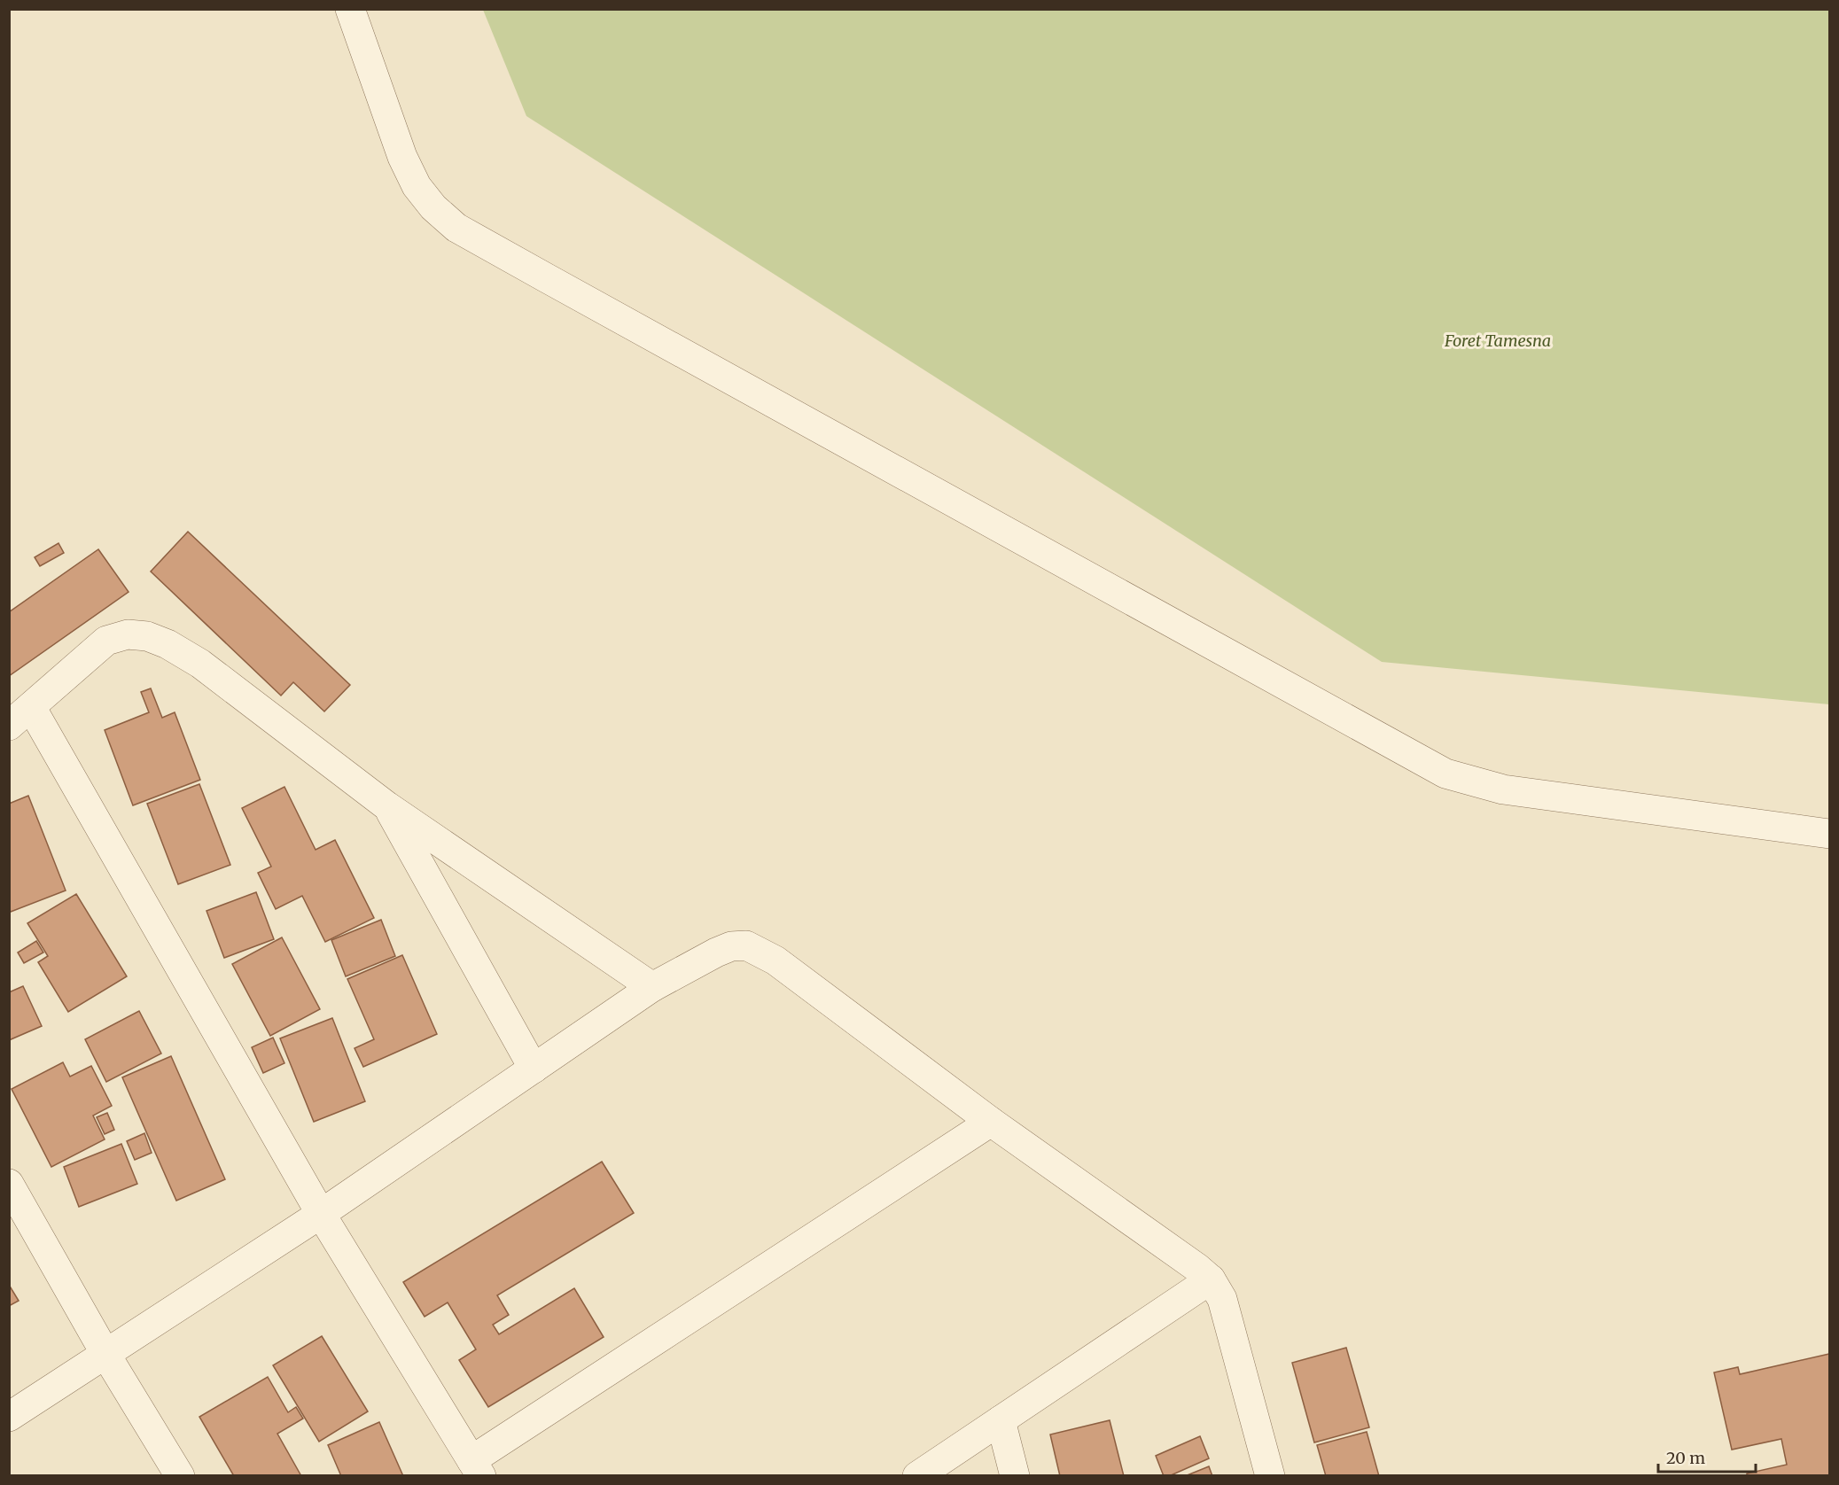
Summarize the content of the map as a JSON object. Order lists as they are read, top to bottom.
{
  "parks": ["Foret Tamesna"],
  "scale_bar": "20 m"
}
